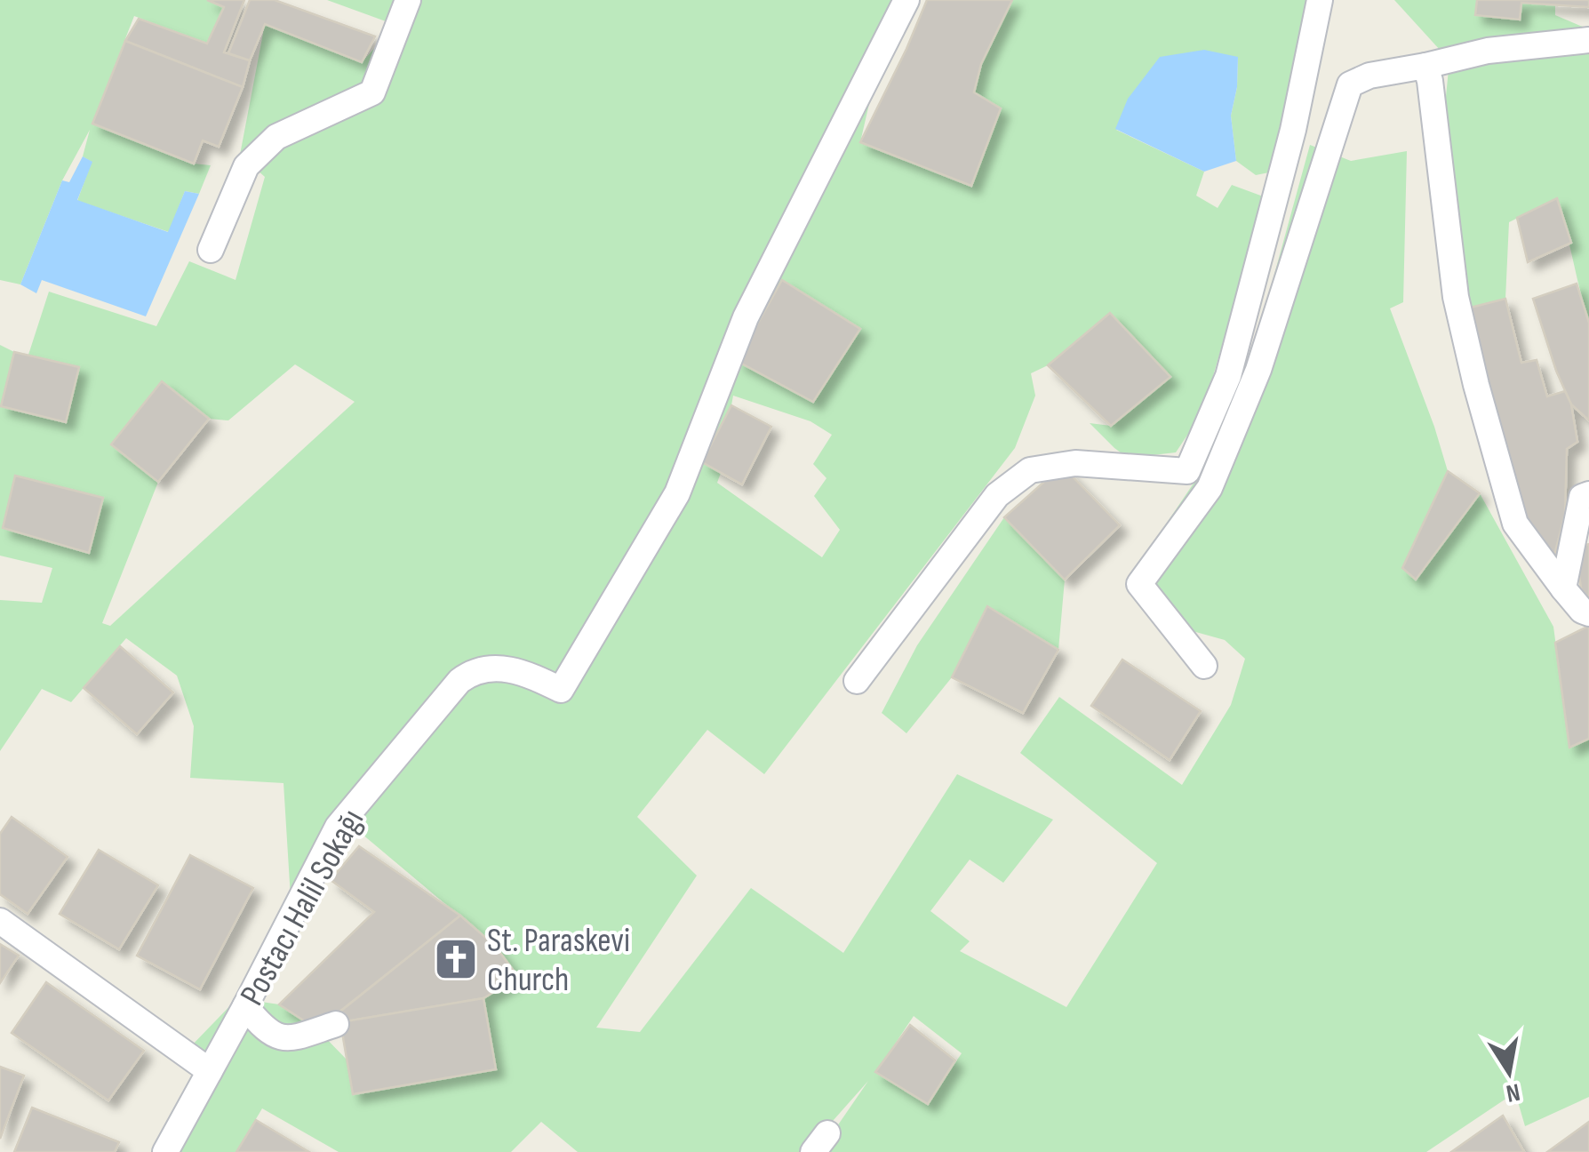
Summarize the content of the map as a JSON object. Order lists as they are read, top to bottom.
{
  "streets": {
    "street": ["Postacı Halil Sokağı"]
  },
  "places": {
    "church": ["St. Paraskevi Church"]
  },
  "north": "bottom"
}
